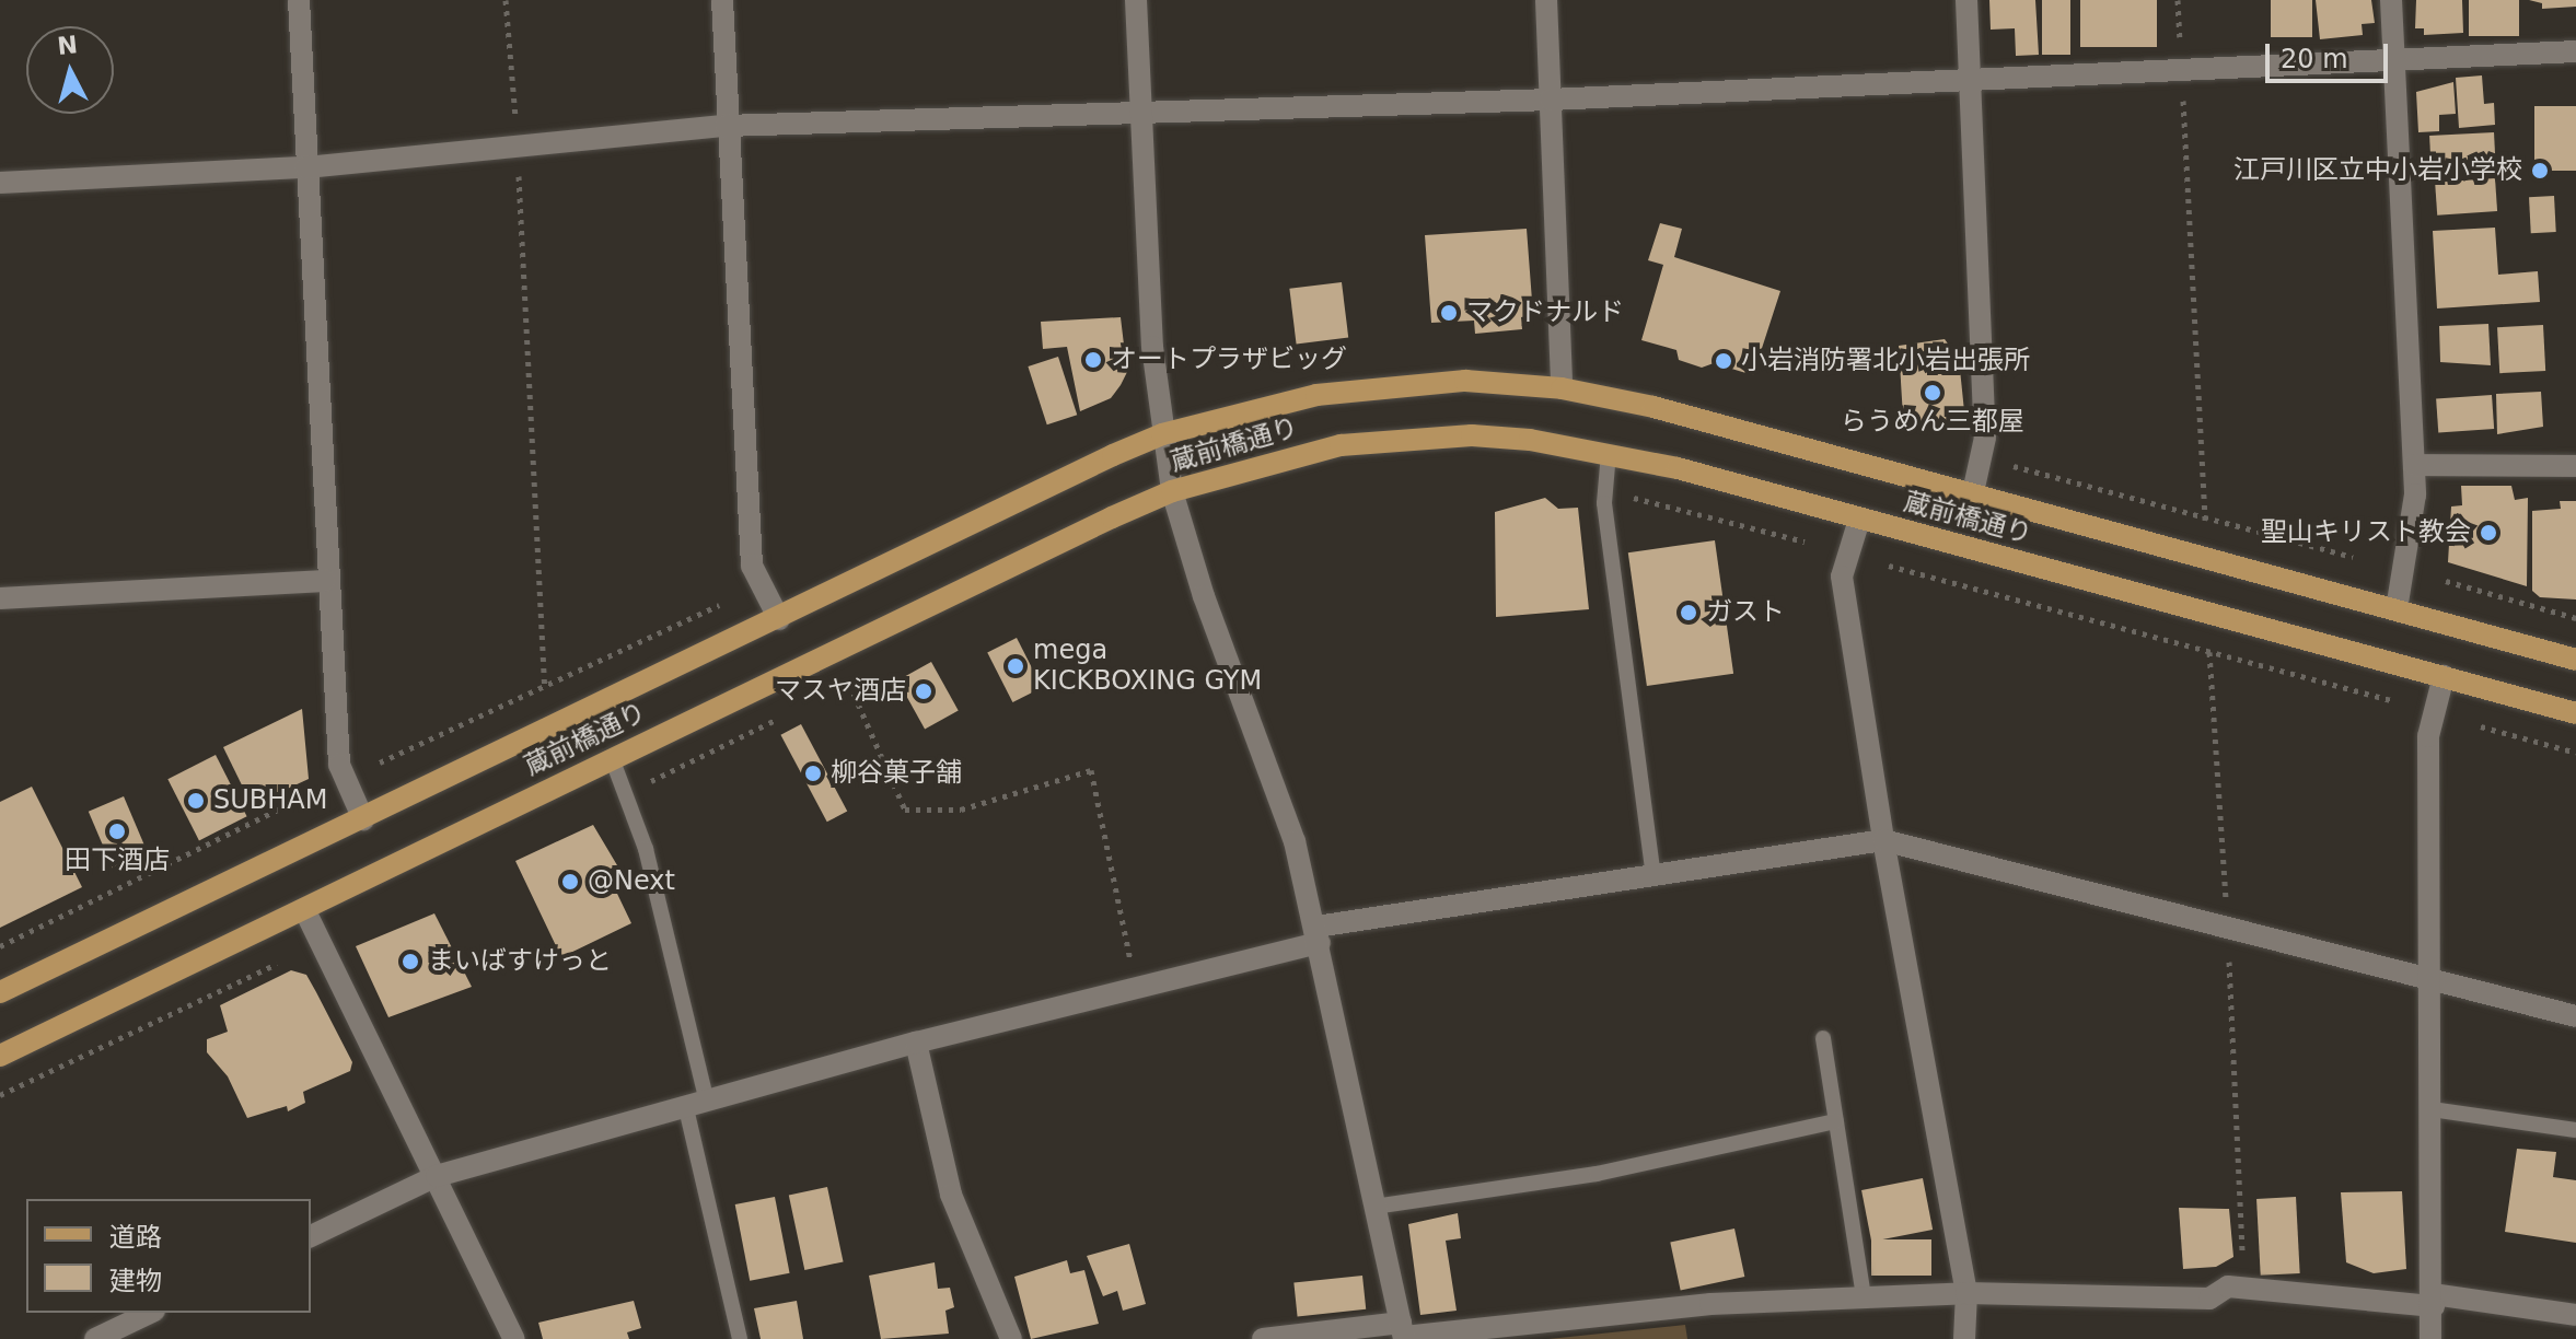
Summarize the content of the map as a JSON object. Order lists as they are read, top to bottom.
{
  "streets": {
    "main road": ["蔵前橋通り"]
  },
  "places": [
    "江戸川区立中小岩小学校",
    "マクドナルド",
    "オートプラザビッグ",
    "小岩消防署北小岩出張所",
    "らうめん三都屋",
    "聖山キリスト教会",
    "ガスト",
    "mega KICKBOXING GYM",
    "マスヤ酒店",
    "柳谷菓子舗",
    "SUBHAM",
    "田下酒店",
    "@Next",
    "まいばすけっと"
  ],
  "legend": ["道路", "建物"],
  "scale_bar": "20 m",
  "north": "top"
}
